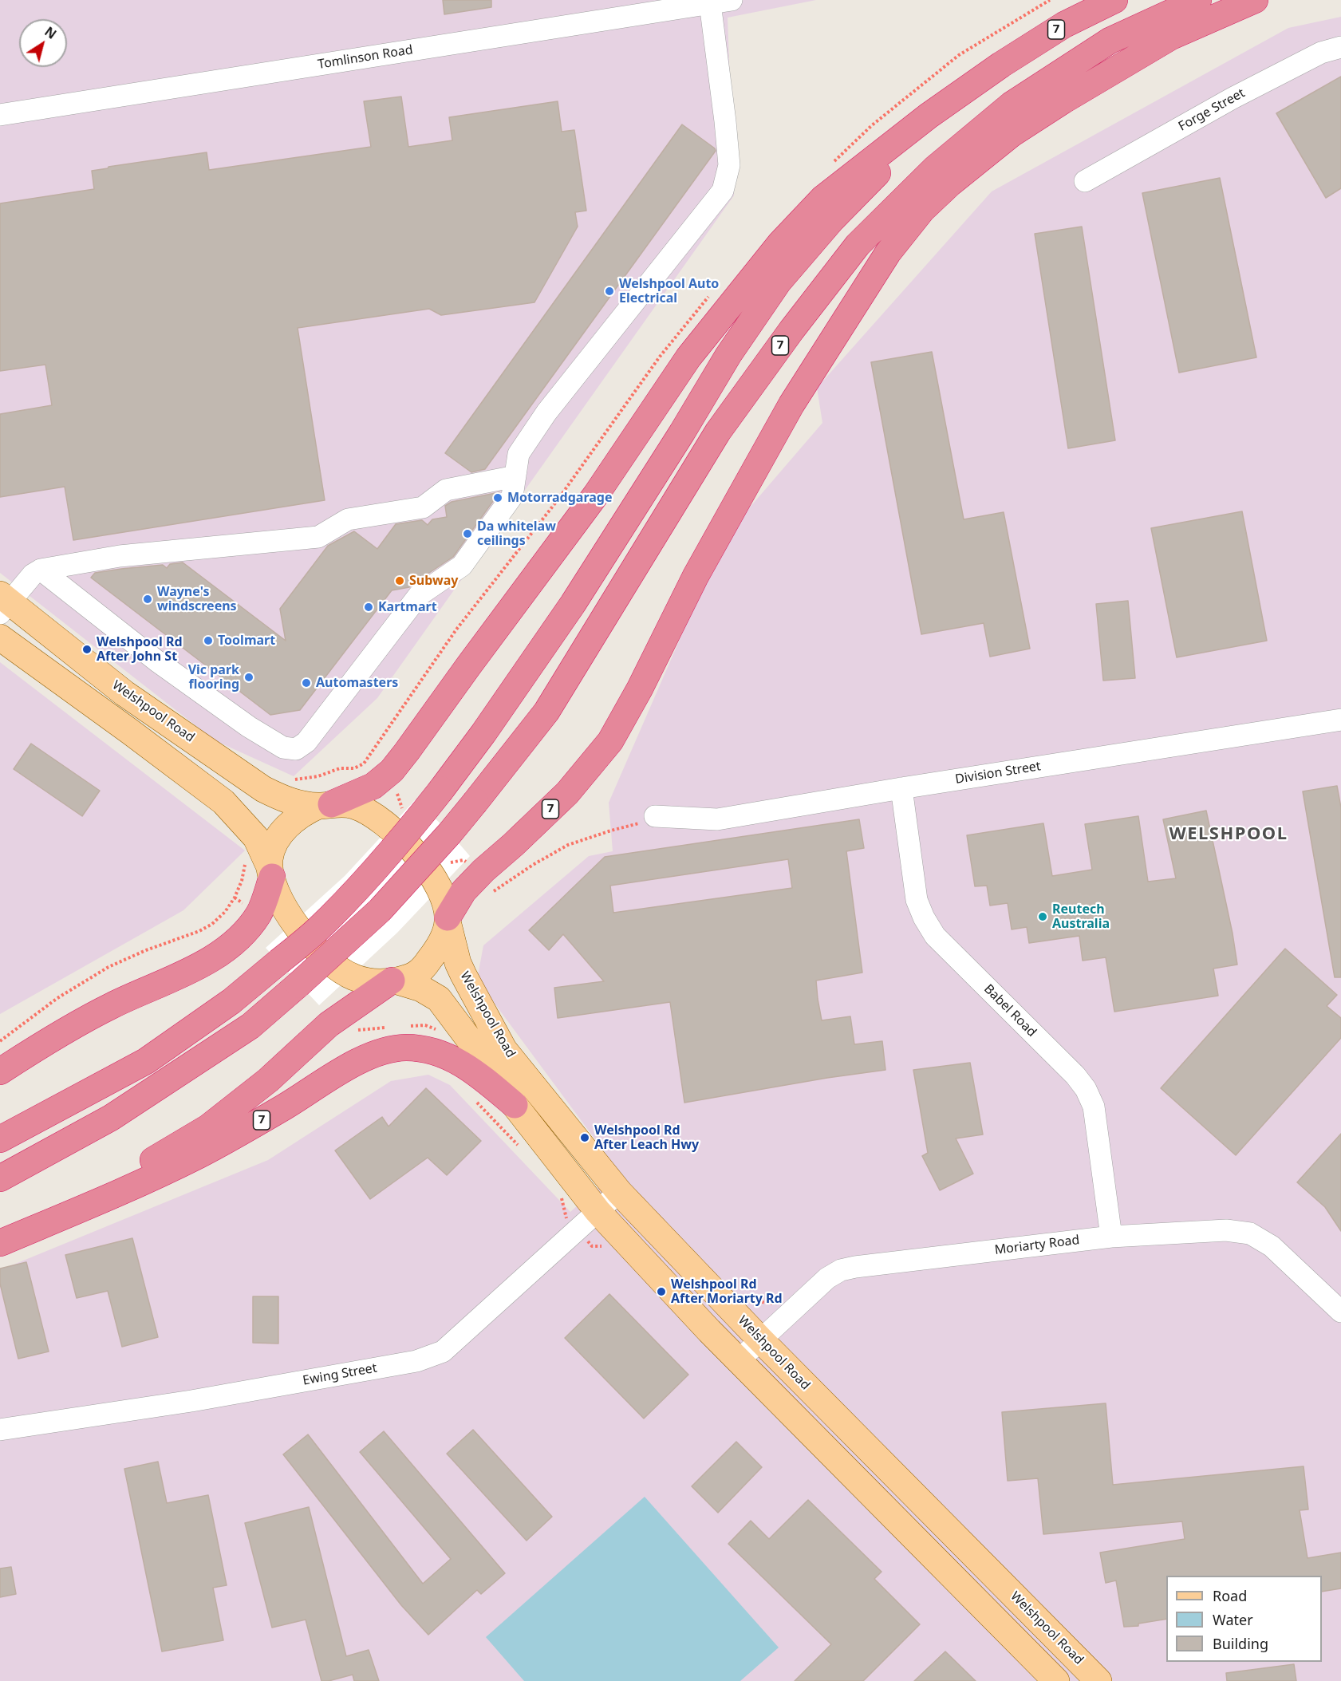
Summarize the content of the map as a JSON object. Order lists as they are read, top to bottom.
{
  "streets": {
    "highway": ["7"],
    "main road": ["Welshpool Road"],
    "street": [
      "Tomlinson Road",
      "Forge Street",
      "Division Street",
      "Babel Road",
      "Moriarty Road",
      "Ewing Street"
    ]
  },
  "crossings": [
    ["7", "Welshpool Road"],
    ["Welshpool Road", "Moriarty Road"],
    ["Welshpool Road", "Ewing Street"],
    ["Division Street", "Babel Road"],
    ["Babel Road", "Moriarty Road"]
  ],
  "districts": ["WELSHPOOL"],
  "places": [
    "Welshpool Auto Electrical",
    "Motorradgarage",
    "Da whitelaw ceilings",
    "Subway",
    "Wayne's windscreens",
    "Kartmart",
    "Toolmart",
    "Welshpool Rd After John St",
    "Vic park flooring",
    "Automasters",
    "Reutech Australia",
    "Welshpool Rd After Leach Hwy",
    "Welshpool Rd After Moriarty Rd"
  ],
  "legend": ["Road", "Water", "Building"],
  "north": "top right"
}
